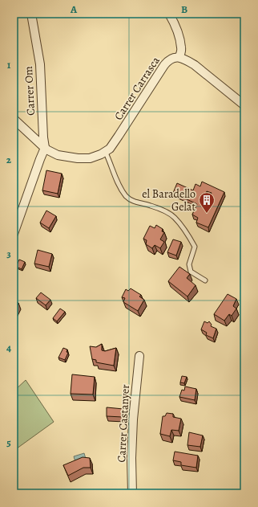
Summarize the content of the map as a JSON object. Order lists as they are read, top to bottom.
{
  "streets": {
    "street": ["Carrer Carrasca", "Carrer Om", "Carrer Castanyer"]
  },
  "crossings": [
    ["Carrer Carrasca", "Carrer Om"]
  ],
  "places": {
    "building": ["el Baradello Gelat"]
  },
  "grid": {
    "columns": ["A", "B"],
    "rows": [
      "1",
      "2",
      "3",
      "4",
      "5"
    ]
  }
}
